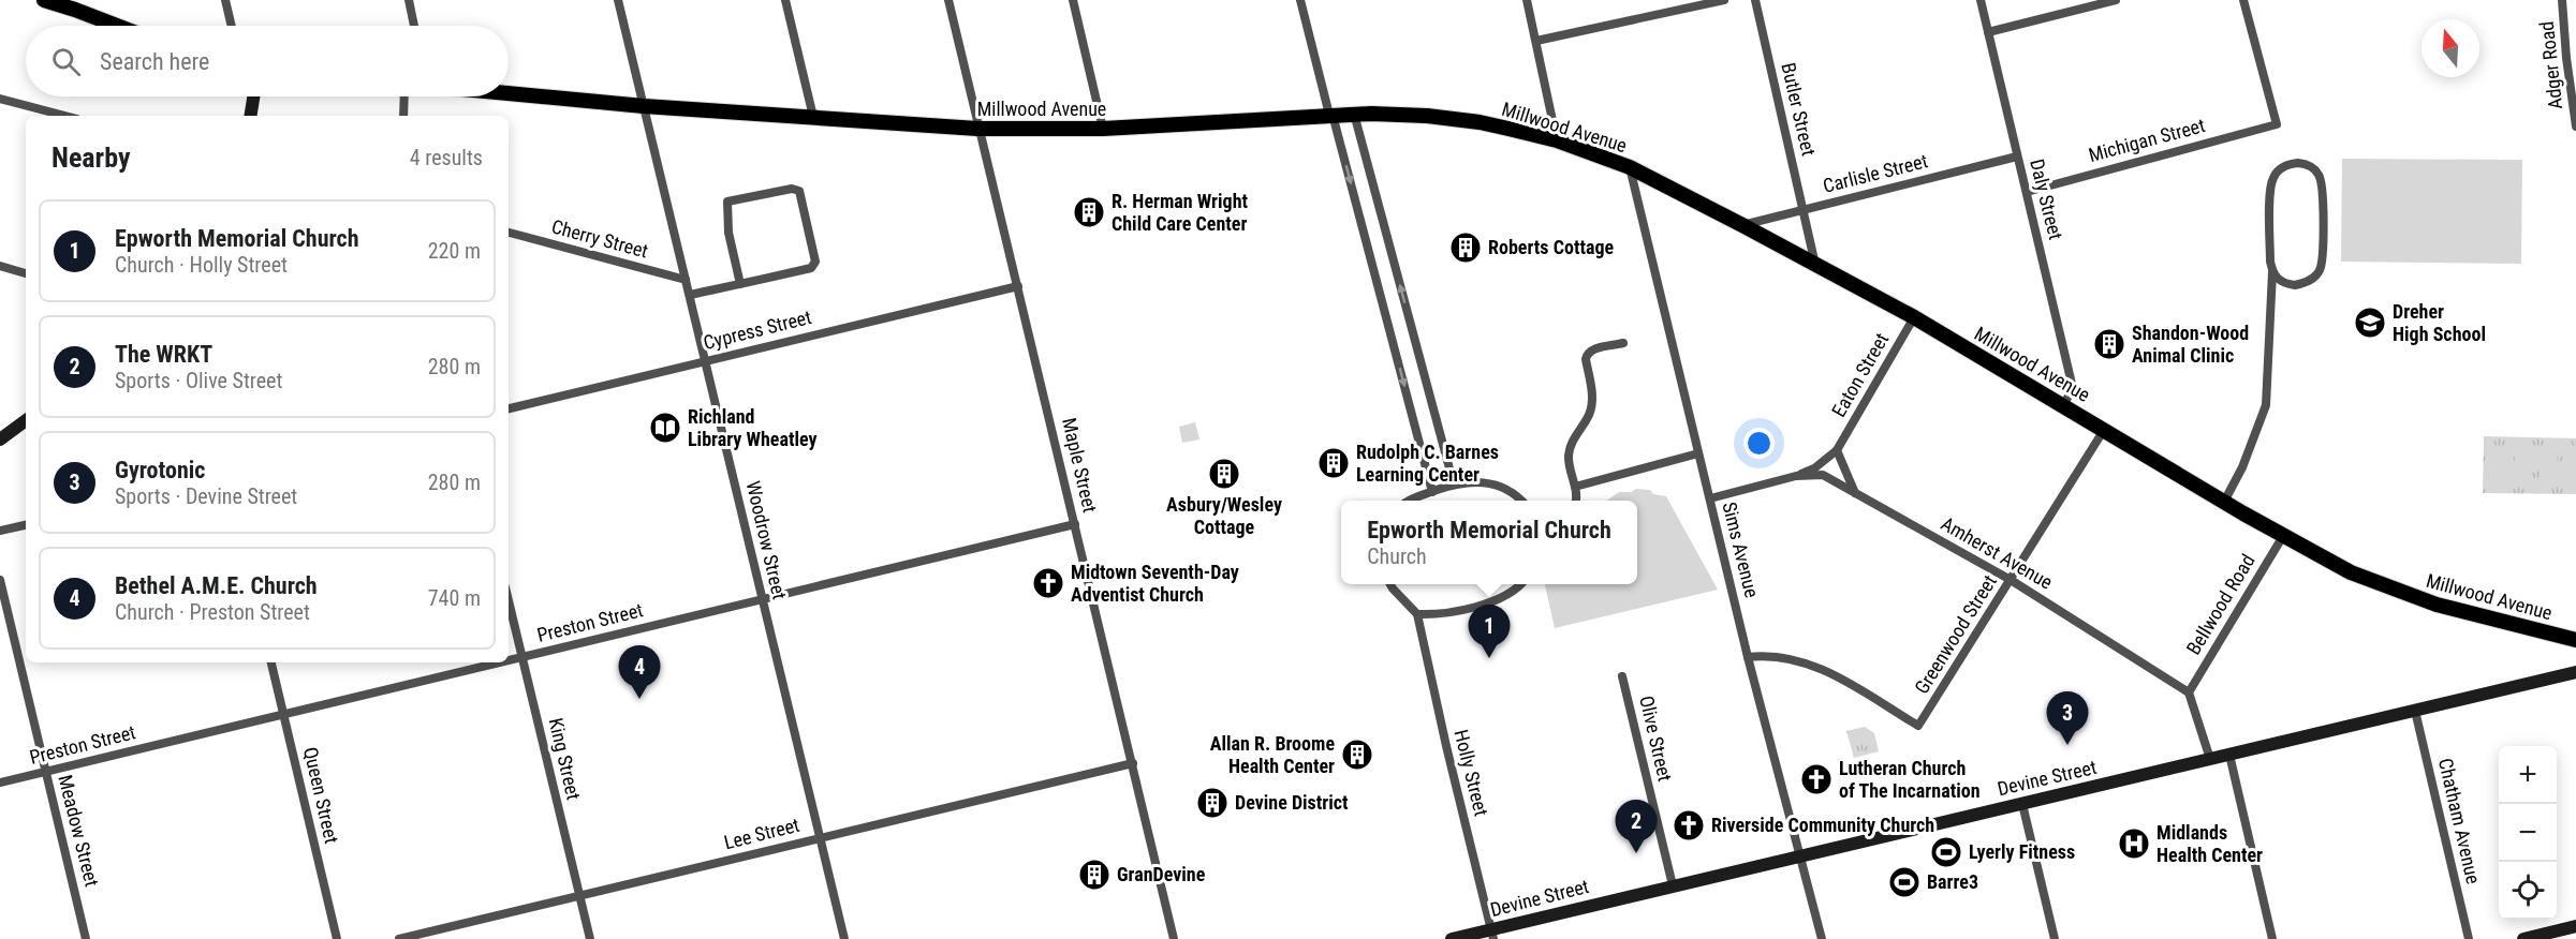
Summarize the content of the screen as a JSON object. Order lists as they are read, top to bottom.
{
  "streets": {
    "main road": ["Millwood Avenue", "Devine Street"],
    "street": [
      "Adger Road",
      "Butler Street",
      "Michigan Street",
      "Carlisle Street",
      "Daly Street",
      "Cherry Street",
      "Cypress Street",
      "Eaton Street",
      "Maple Street",
      "Woodrow Street",
      "Sims Avenue",
      "Amherst Avenue",
      "Bellwood Road",
      "Preston Street",
      "Greenwood Street",
      "Olive Street",
      "King Street",
      "Holly Street",
      "Queen Street",
      "Chatham Avenue",
      "Meadow Street",
      "Lee Street"
    ]
  },
  "crossings": [
    ["Millwood Avenue", "Butler Street"],
    ["Millwood Avenue", "Carlisle Street"],
    ["Millwood Avenue", "Daly Street"],
    ["Millwood Avenue", "Eaton Street"],
    ["Millwood Avenue", "Maple Street"],
    ["Millwood Avenue", "Woodrow Street"],
    ["Millwood Avenue", "Sims Avenue"],
    ["Millwood Avenue", "Bellwood Road"],
    ["Millwood Avenue", "Greenwood Street"],
    ["Butler Street", "Carlisle Street"],
    ["Michigan Street", "Daly Street"],
    ["Carlisle Street", "Daly Street"],
    ["Cherry Street", "Woodrow Street"],
    ["Cypress Street", "Maple Street"],
    ["Cypress Street", "Woodrow Street"],
    ["Maple Street", "Preston Street"],
    ["Maple Street", "Lee Street"],
    ["Woodrow Street", "Preston Street"],
    ["Woodrow Street", "Lee Street"],
    ["Sims Avenue", "Amherst Avenue"],
    ["Sims Avenue", "Greenwood Street"],
    ["Sims Avenue", "Devine Street"],
    ["Amherst Avenue", "Bellwood Road"],
    ["Amherst Avenue", "Greenwood Street"],
    ["Preston Street", "King Street"],
    ["Preston Street", "Queen Street"],
    ["Preston Street", "Meadow Street"],
    ["Olive Street", "Devine Street"],
    ["King Street", "Lee Street"],
    ["Holly Street", "Devine Street"],
    ["Devine Street", "Chatham Avenue"]
  ],
  "places": {
    "building": [
      "R. Herman Wright Child Care Center",
      "Roberts Cottage",
      "Shandon-Wood Animal Clinic",
      "Rudolph C. Barnes Learning Center",
      "Asbury/Wesley Cottage",
      "Allan R. Broome Health Center",
      "Devine District",
      "GranDevine"
    ],
    "school or university": ["Dreher High School"],
    "library": ["Richland Library Wheatley"],
    "church": ["Midtown Seventh-Day Adventist Church", "Lutheran Church of The Incarnation", "Riverside Community Church"],
    "hospital": ["Midlands Health Center"],
    "sports": ["Lyerly Fitness", "Barre3"]
  },
  "north": "top",
  "page": {
    "search": "Search here",
    "heading": ["Nearby", "4 results"],
    "list": [
      {
        "mark": "1",
        "name": "Epworth Memorial Church",
        "note": "Church · Holly Street",
        "value": "220 m"
      },
      {
        "mark": "2",
        "name": "The WRKT",
        "note": "Sports · Olive Street",
        "value": "280 m"
      },
      {
        "mark": "3",
        "name": "Gyrotonic",
        "note": "Sports · Devine Street",
        "value": "280 m"
      },
      {
        "mark": "4",
        "name": "Bethel A.M.E. Church",
        "note": "Church · Preston Street",
        "value": "740 m"
      }
    ],
    "popup": ["Epworth Memorial Church", "Church"],
    "pins": [
      "1",
      "4",
      "3",
      "2"
    ],
    "map_buttons": ["+", "−"]
  }
}
